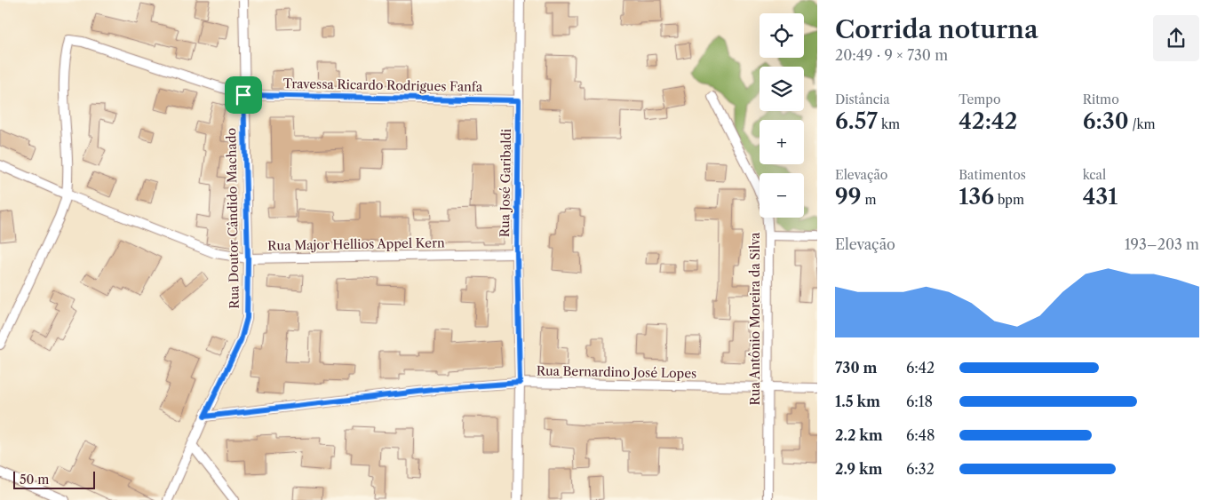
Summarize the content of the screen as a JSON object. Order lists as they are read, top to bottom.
{
  "streets": {
    "street": [
      "Travessa Ricardo Rodrigues Fanfa",
      "Rua José Garibaldi",
      "Rua Doutor Cândido Machado",
      "Rua Major Hellios Appel Kern",
      "Rua Antônio Moreira da Silva",
      "Rua Bernardino José Lopes"
    ]
  },
  "crossings": [
    ["Travessa Ricardo Rodrigues Fanfa", "Rua José Garibaldi"],
    ["Travessa Ricardo Rodrigues Fanfa", "Rua Doutor Cândido Machado"],
    ["Travessa Ricardo Rodrigues Fanfa", "Rua Major Hellios Appel Kern"],
    ["Rua José Garibaldi", "Rua Major Hellios Appel Kern"],
    ["Rua José Garibaldi", "Rua Bernardino José Lopes"],
    ["Rua Doutor Cândido Machado", "Rua Major Hellios Appel Kern"],
    ["Rua Doutor Cândido Machado", "Rua Bernardino José Lopes"],
    ["Rua Antônio Moreira da Silva", "Rua Bernardino José Lopes"]
  ],
  "scale_bar": "50 m",
  "page": {
    "heading": ["Corrida noturna", "20:49 · 9 × 730 m"],
    "map_buttons": ["+", "−"],
    "stats": [
      ["Distância", "6.57 km"],
      ["Tempo", "42:42"],
      ["Ritmo", "6:30 /km"],
      ["Elevação", "99 m"],
      ["Batimentos", "136 bpm"],
      ["kcal", "431"]
    ],
    "chart": ["Elevação", "193–203 m"],
    "list": [
      {
        "name": "730 m",
        "note": "6:42"
      },
      {
        "name": "1.5 km",
        "note": "6:18"
      },
      {
        "name": "2.2 km",
        "note": "6:48"
      },
      {
        "name": "2.9 km",
        "note": "6:32"
      }
    ],
    "scale": "50 m"
  }
}
